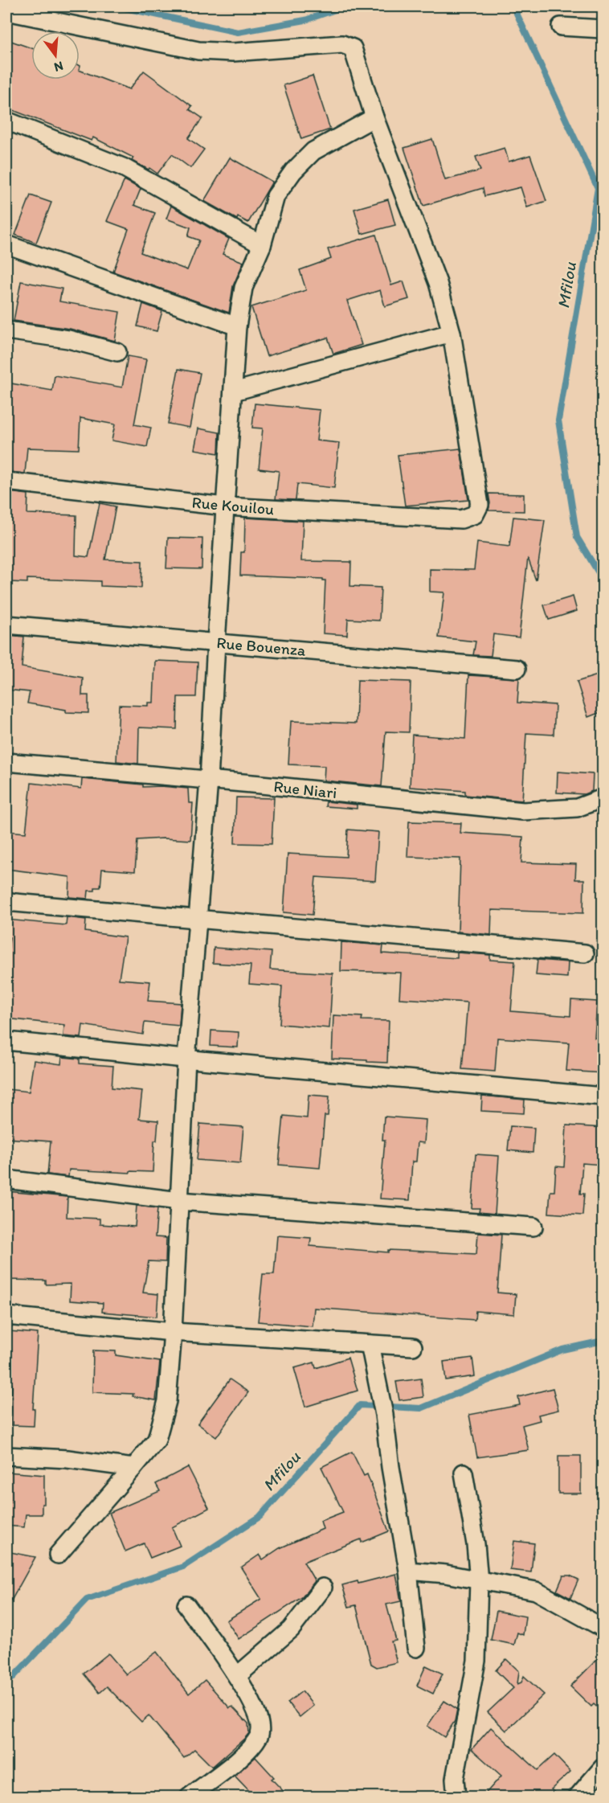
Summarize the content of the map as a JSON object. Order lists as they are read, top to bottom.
{
  "streets": {
    "street": ["Rue Kouilou", "Rue Bouenza", "Rue Niari"]
  },
  "water": ["Mfilou"],
  "north": "bottom"
}
